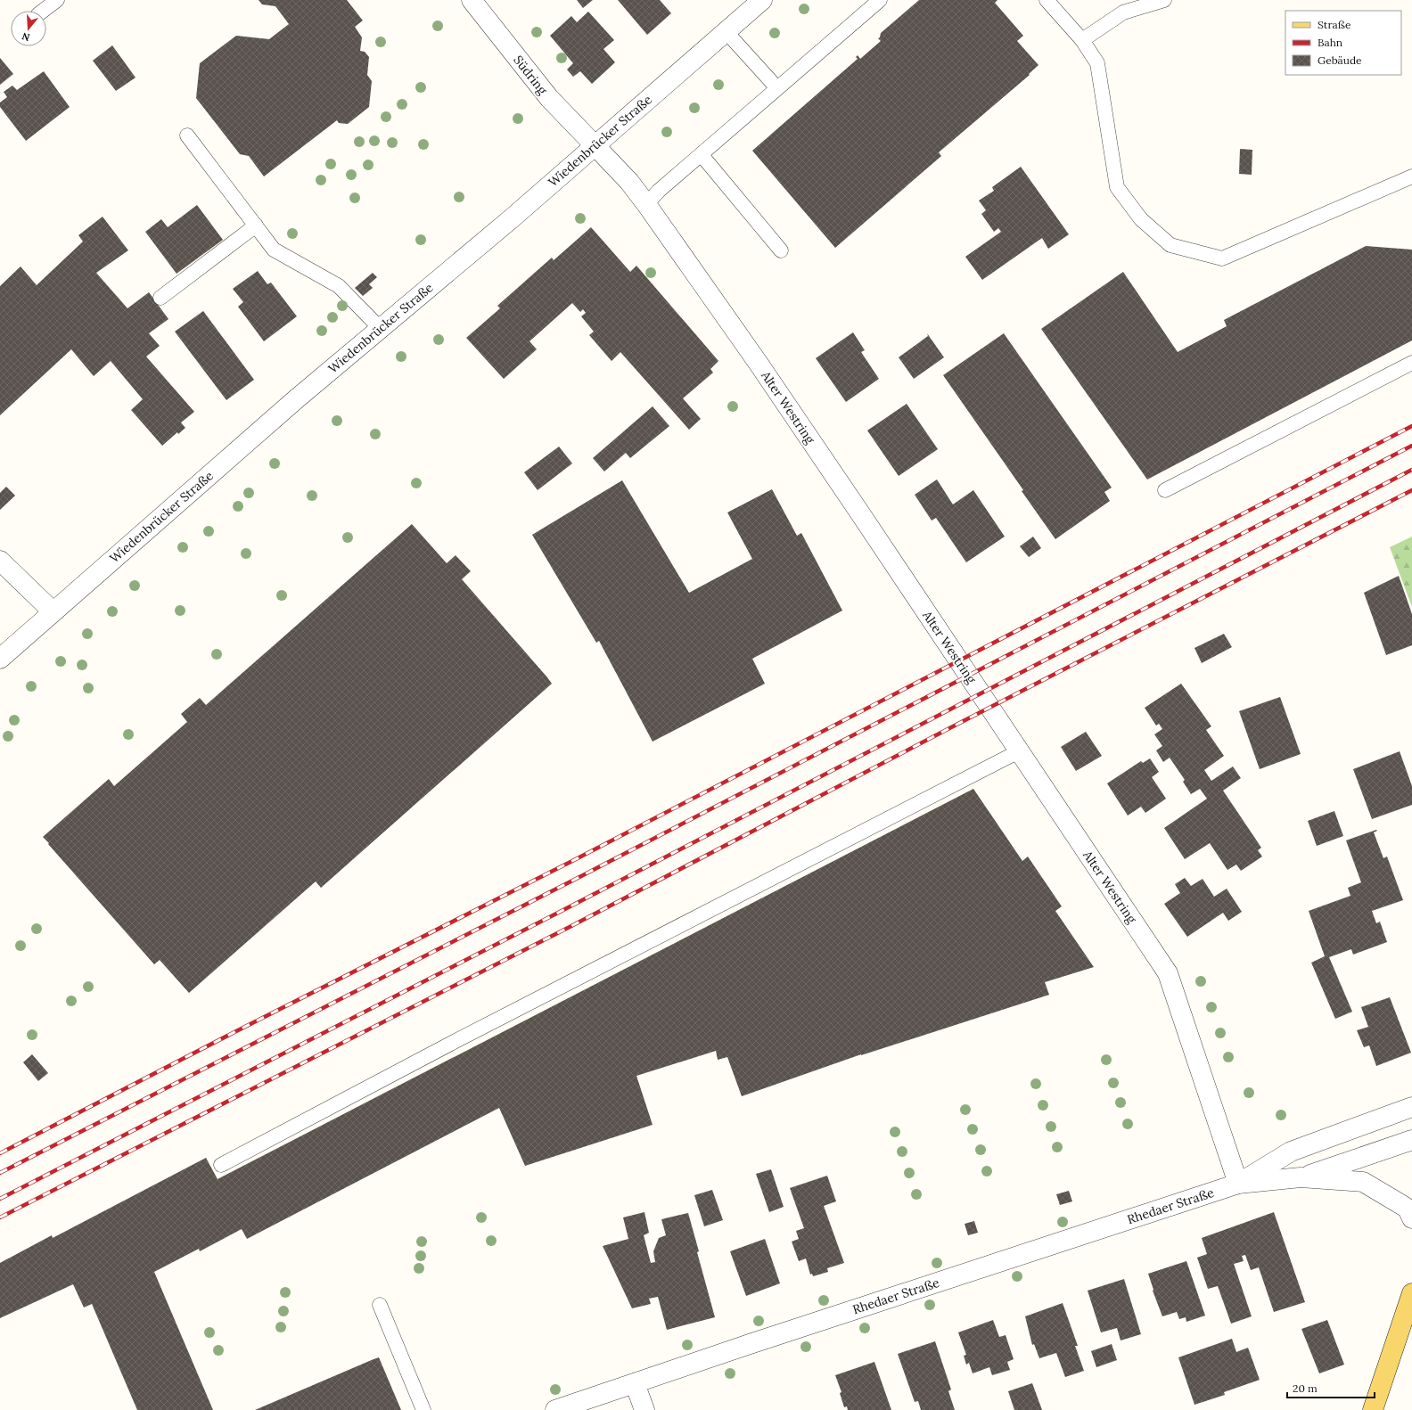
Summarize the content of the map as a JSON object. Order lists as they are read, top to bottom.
{
  "streets": {
    "street": [
      "Südring",
      "Wiedenbrücker Straße",
      "Alter Westring",
      "Rhedaer Straße"
    ]
  },
  "crossings": [
    ["Südring", "Wiedenbrücker Straße"],
    ["Südring", "Alter Westring"],
    ["Wiedenbrücker Straße", "Alter Westring"],
    ["Alter Westring", "Rhedaer Straße"]
  ],
  "legend": ["Straße", "Bahn", "Gebäude"],
  "scale_bar": "20 m",
  "north": "bottom"
}
